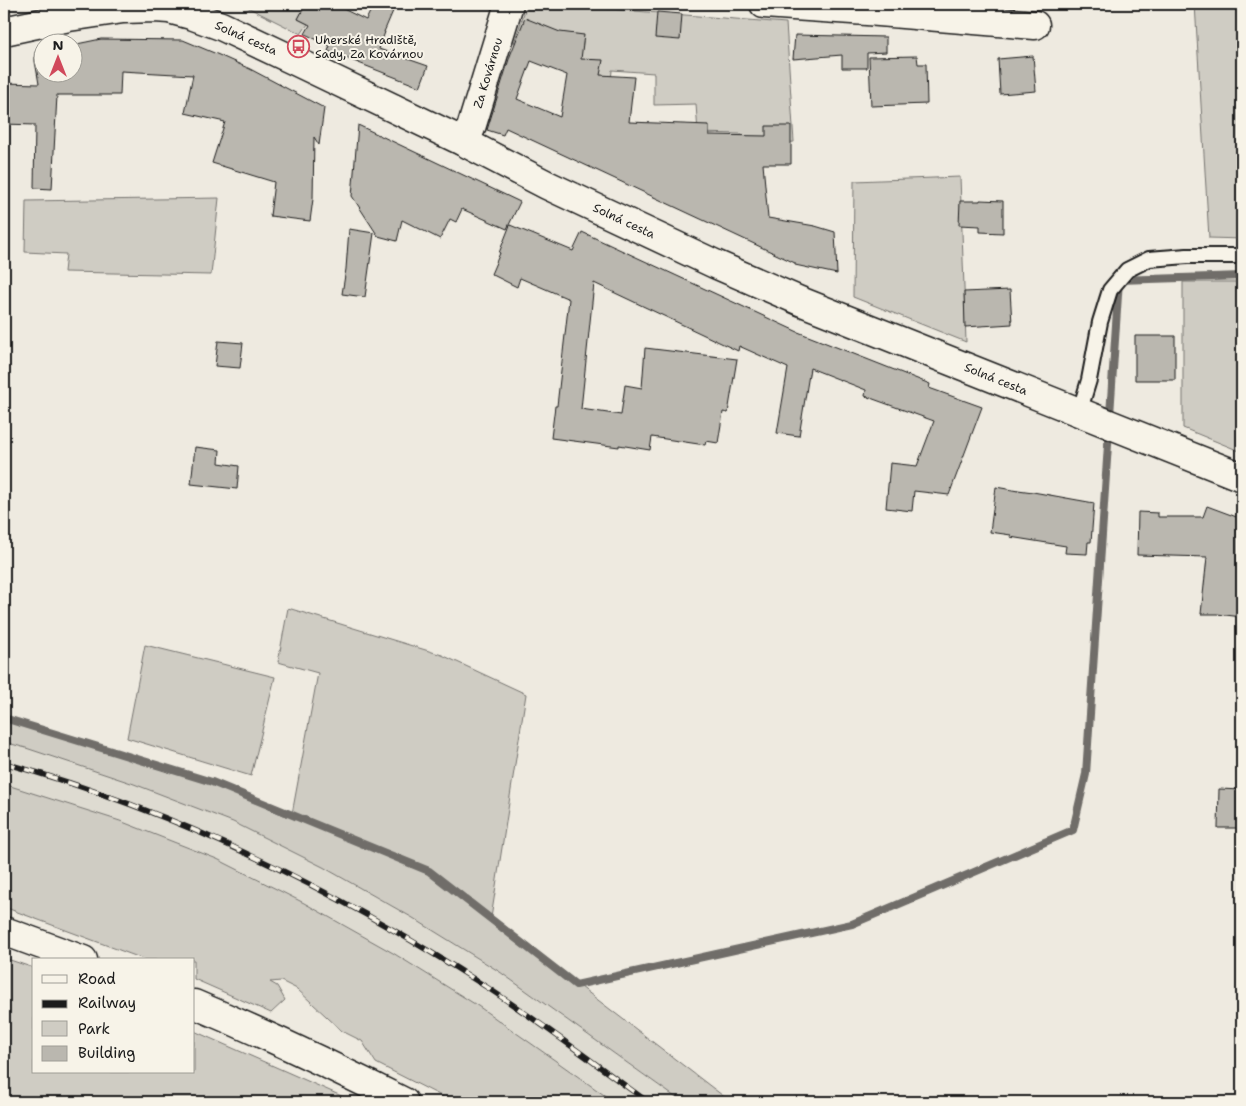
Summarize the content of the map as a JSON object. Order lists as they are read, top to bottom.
{
  "streets": {
    "street": ["Solná cesta", "Za Kovárnou"]
  },
  "crossings": [
    ["Solná cesta", "Za Kovárnou"]
  ],
  "places": {
    "bus stop": ["Uherské Hradiště, Sady, Za Kovárnou"]
  },
  "legend": [
    "Road",
    "Railway",
    "Park",
    "Building"
  ],
  "north": "top"
}
